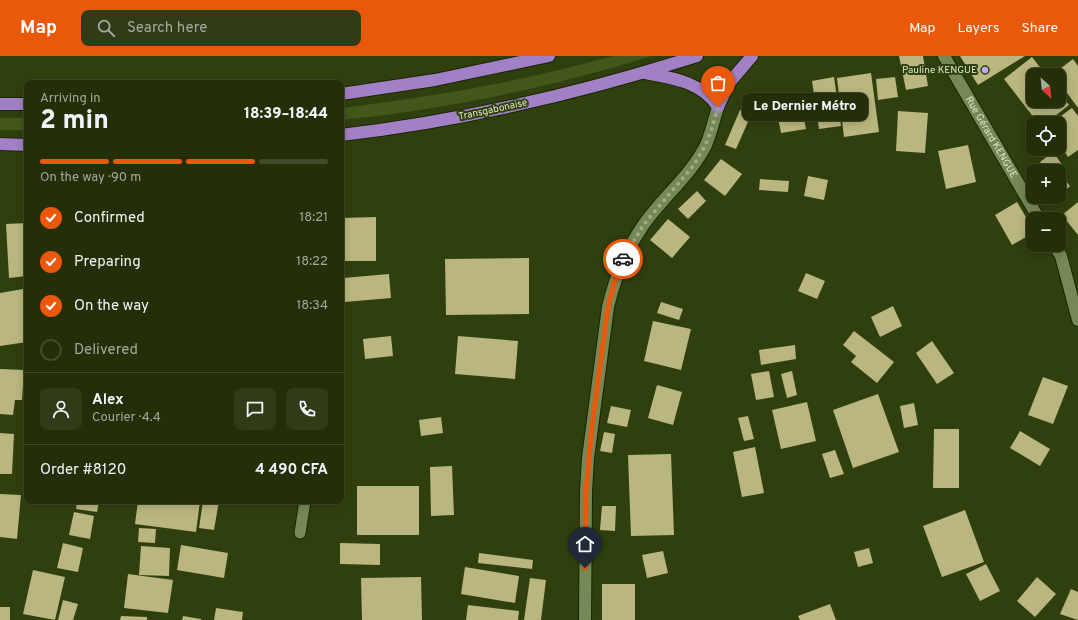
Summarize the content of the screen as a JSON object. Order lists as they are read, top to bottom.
{
  "streets": {
    "highway": ["Transgabonaise"],
    "street": ["Rue Gérard KENGUE"]
  },
  "places": ["Pauline KENGUE", "Le Dernier Métro"],
  "north": "bottom right",
  "page": {
    "header": "Map",
    "search": "Search here",
    "nav": ["Map", "Layers", "Share"],
    "map_buttons": ["+", "−"],
    "heading": ["2 min", "Arriving in", "18:39–18:44"],
    "panel": [
      "Alex",
      "Courier · 4.4",
      "Order #8120",
      "4 490 CFA"
    ],
    "bubble": "Le Dernier Métro",
    "bar": "On the way · 90 m",
    "list": [
      ["Confirmed", "18:21"],
      ["Preparing", "18:22"],
      ["On the way", "18:34"],
      "Delivered"
    ]
  }
}
